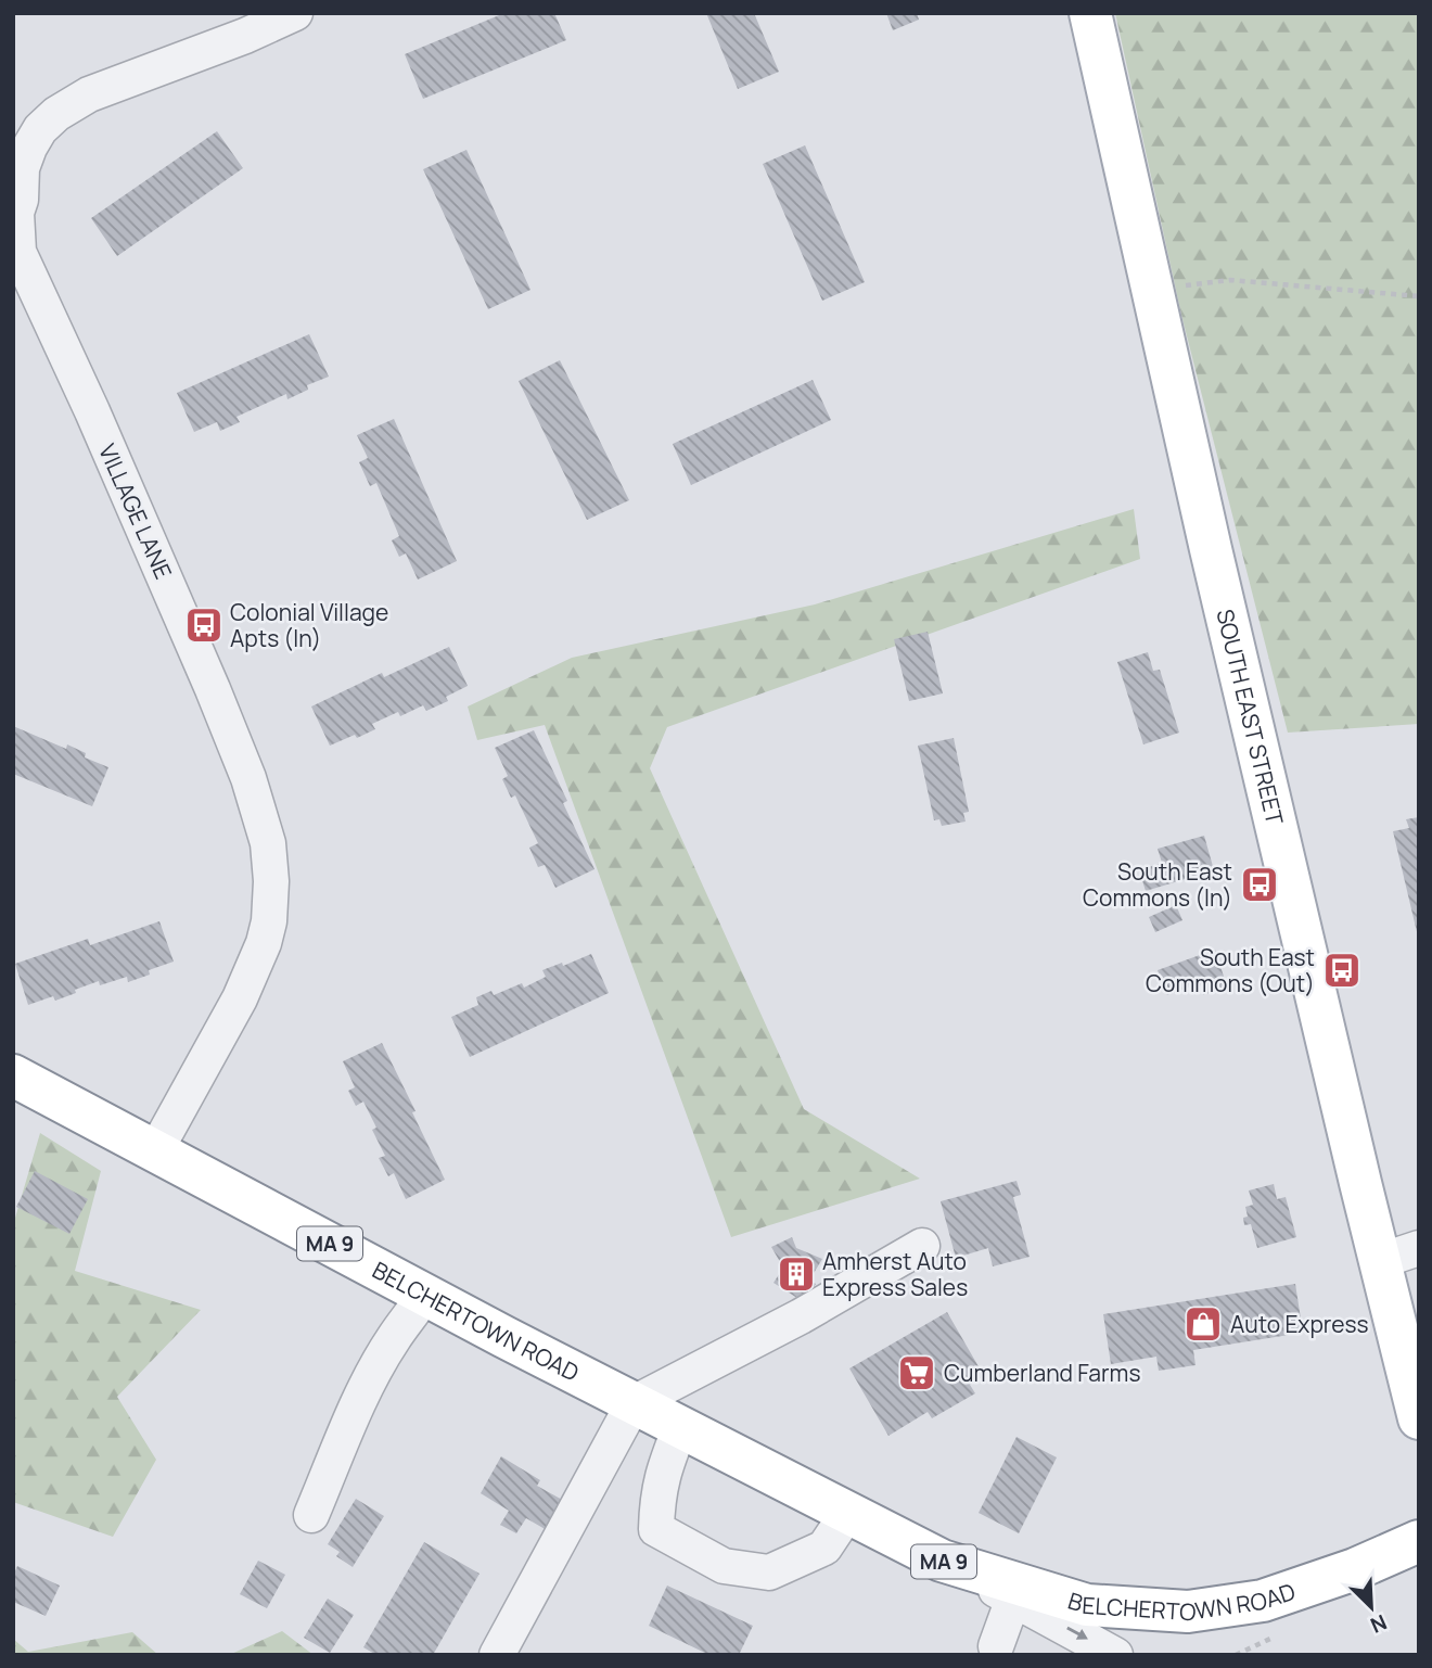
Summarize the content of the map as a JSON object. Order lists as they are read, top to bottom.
{
  "streets": {
    "main road": ["SOUTH EAST STREET", "MA 9", "BELCHERTOWN ROAD"],
    "street": ["VILLAGE LANE"]
  },
  "crossings": [
    ["VILLAGE LANE", "BELCHERTOWN ROAD"]
  ],
  "places": {
    "bus stop": ["Colonial Village Apts (In)", "South East Commons (In)", "South East Commons (Out)"],
    "building": ["Amherst Auto Express Sales"],
    "shop": ["Auto Express"],
    "supermarket": ["Cumberland Farms"]
  },
  "north": "bottom right"
}
